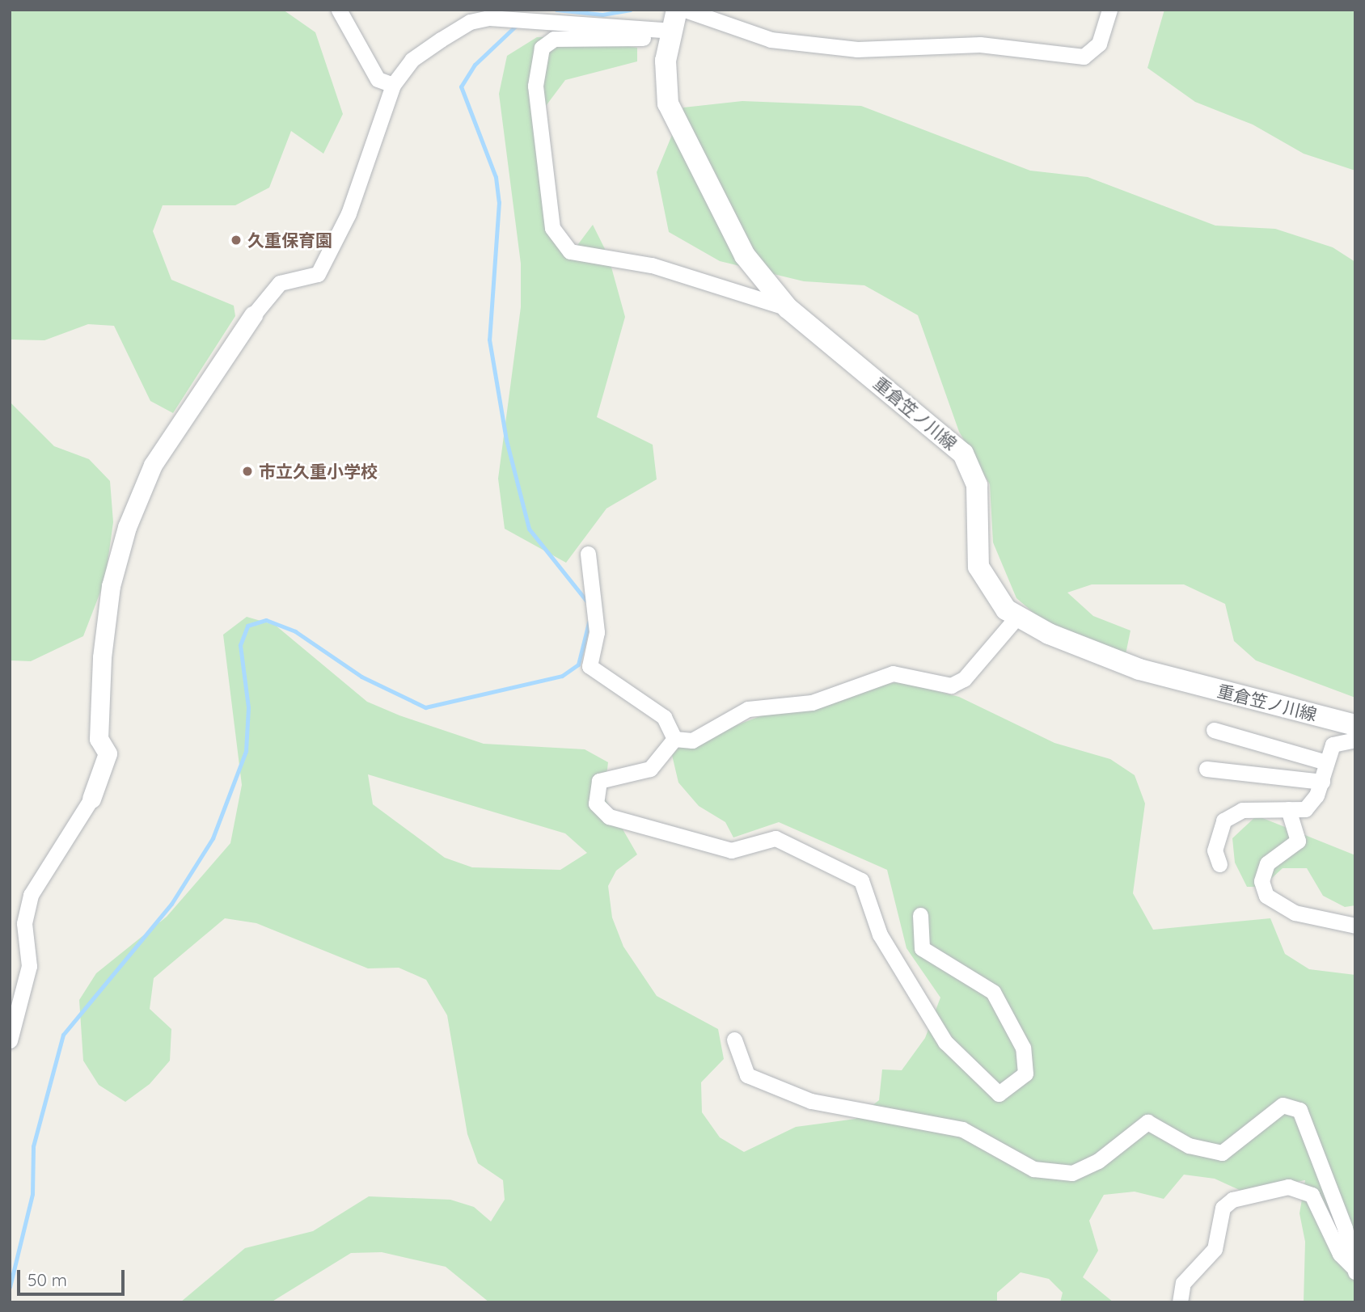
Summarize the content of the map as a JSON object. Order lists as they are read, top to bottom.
{
  "streets": {
    "main road": ["重倉笠ノ川線"]
  },
  "places": ["久重保育園", "市立久重小学校"],
  "scale_bar": "50 m"
}
